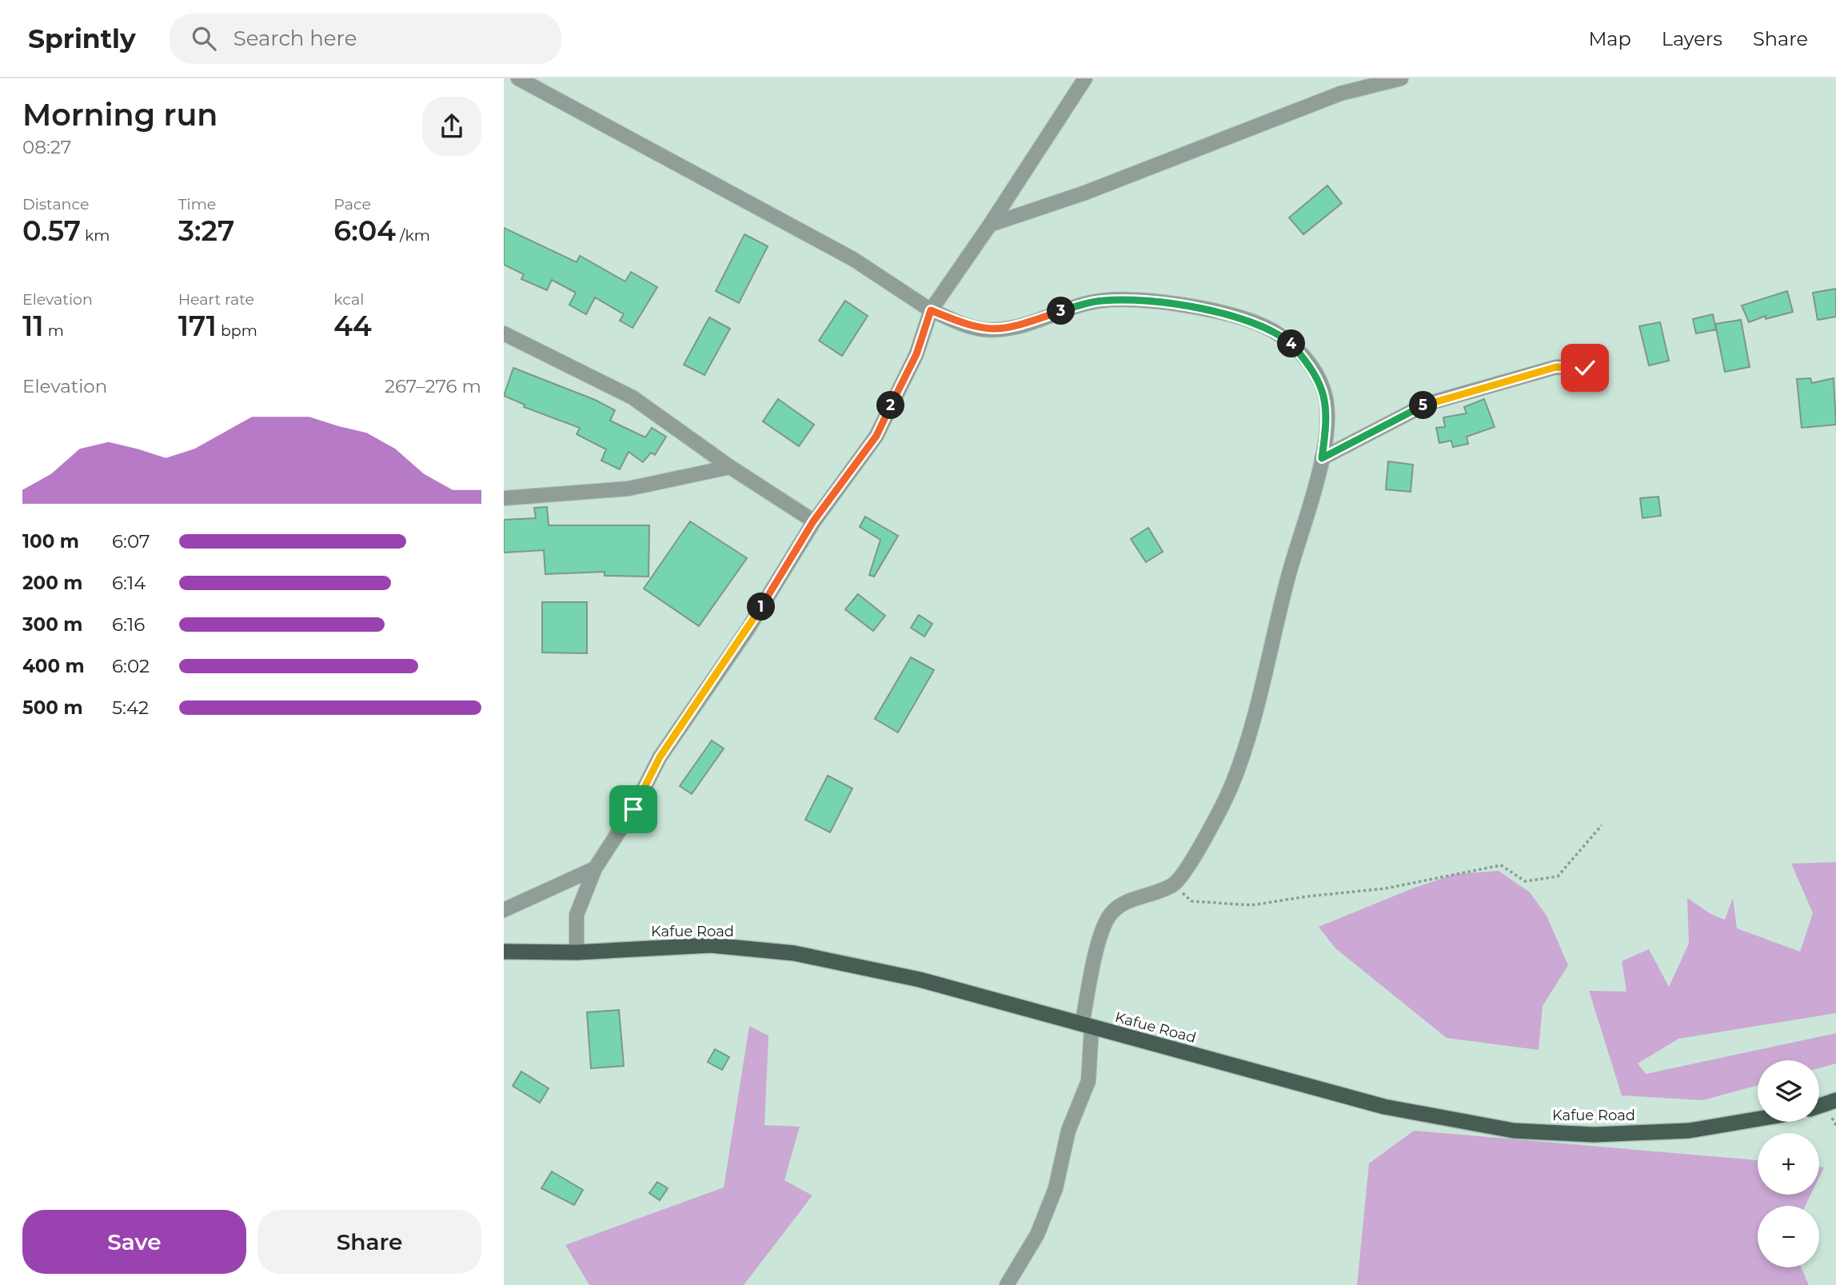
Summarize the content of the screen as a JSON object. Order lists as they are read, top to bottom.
{
  "streets": {
    "highway": ["Kafue Road"]
  },
  "page": {
    "header": "Sprintly",
    "search": "Search here",
    "nav": ["Map", "Layers", "Share"],
    "heading": ["Morning run", "08:27"],
    "stats": [
      ["Distance", "0.57 km"],
      ["Time", "3:27"],
      ["Pace", "6:04 /km"],
      ["Elevation", "11 m"],
      ["Heart rate", "171 bpm"],
      ["kcal", "44"]
    ],
    "pins": [
      "3",
      "4",
      "2",
      "5",
      "1"
    ],
    "chart": ["Elevation", "267–276 m"],
    "list": [
      {
        "name": "100 m",
        "note": "6:07"
      },
      {
        "name": "200 m",
        "note": "6:14"
      },
      {
        "name": "300 m",
        "note": "6:16"
      },
      {
        "name": "400 m",
        "note": "6:02"
      },
      {
        "name": "500 m",
        "note": "5:42"
      }
    ],
    "map_buttons": ["+", "−"],
    "buttons": ["Save", "Share"]
  }
}
